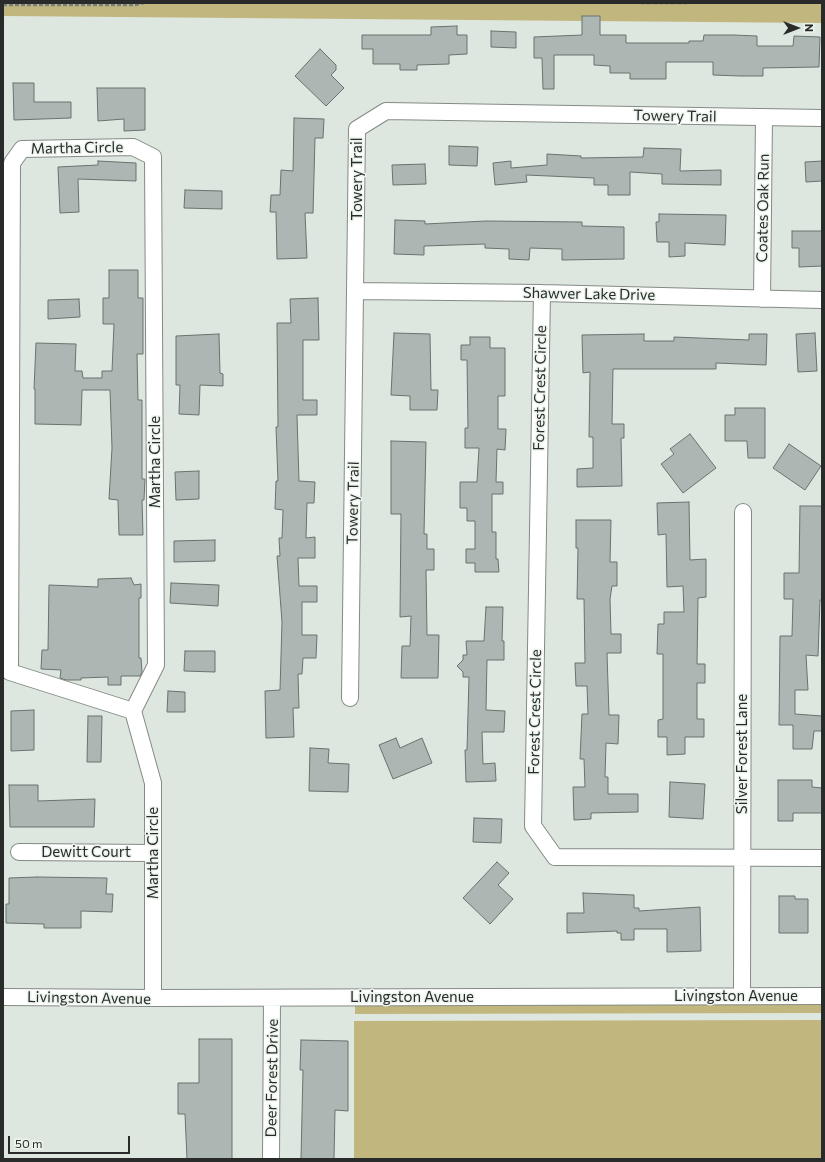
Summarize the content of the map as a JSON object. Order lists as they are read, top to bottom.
{
  "streets": {
    "street": [
      "Towery Trail",
      "Martha Circle",
      "Coates Oak Run",
      "Shawver Lake Drive",
      "Forest Crest Circle",
      "Silver Forest Lane",
      "Dewitt Court",
      "Livingston Avenue",
      "Deer Forest Drive"
    ]
  },
  "crossings": [
    ["Towery Trail", "Coates Oak Run"],
    ["Towery Trail", "Shawver Lake Drive"],
    ["Martha Circle", "Dewitt Court"],
    ["Martha Circle", "Livingston Avenue"],
    ["Coates Oak Run", "Shawver Lake Drive"],
    ["Shawver Lake Drive", "Forest Crest Circle"],
    ["Forest Crest Circle", "Silver Forest Lane"],
    ["Silver Forest Lane", "Livingston Avenue"],
    ["Livingston Avenue", "Deer Forest Drive"]
  ],
  "scale_bar": "50 m",
  "north": "right"
}
